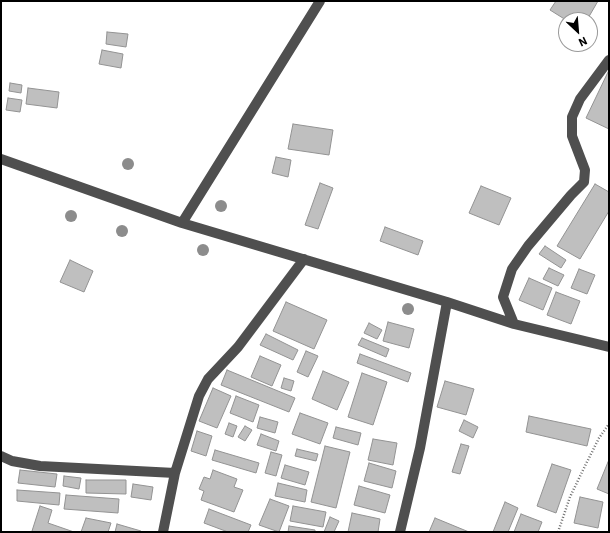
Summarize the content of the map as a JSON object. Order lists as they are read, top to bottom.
{
  "north": "bottom right"
}
